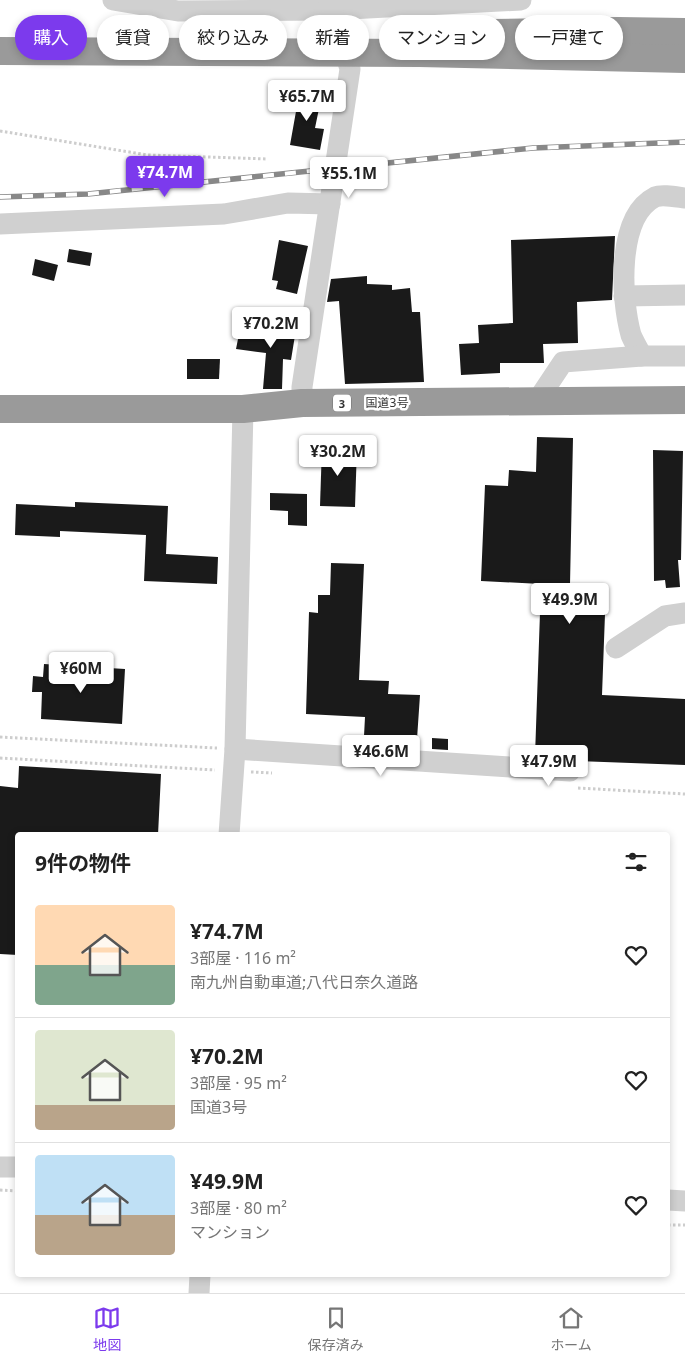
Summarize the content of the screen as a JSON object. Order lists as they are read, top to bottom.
{
  "streets": {
    "highway": ["国道3号", "3"]
  },
  "page": {
    "chip": [
      "購入",
      "賃貸",
      "絞り込み",
      "新着",
      "マンション",
      "一戸建て"
    ],
    "price": [
      "¥65.7M",
      "¥74.7M",
      "¥55.1M",
      "¥70.2M",
      "¥30.2M",
      "¥49.9M",
      "¥60M",
      "¥46.6M",
      "¥47.9M"
    ],
    "heading": "9件の物件",
    "list": [
      {
        "name": "¥74.7M",
        "note": "3部屋 · 116 m² · 南九州自動車道;八代日奈久道路"
      },
      {
        "name": "¥70.2M",
        "note": "3部屋 · 95 m² · 国道3号"
      },
      {
        "name": "¥49.9M",
        "note": "3部屋 · 80 m² · マンション"
      }
    ],
    "tabs": ["地図", "保存済み", "ホーム"]
  }
}
